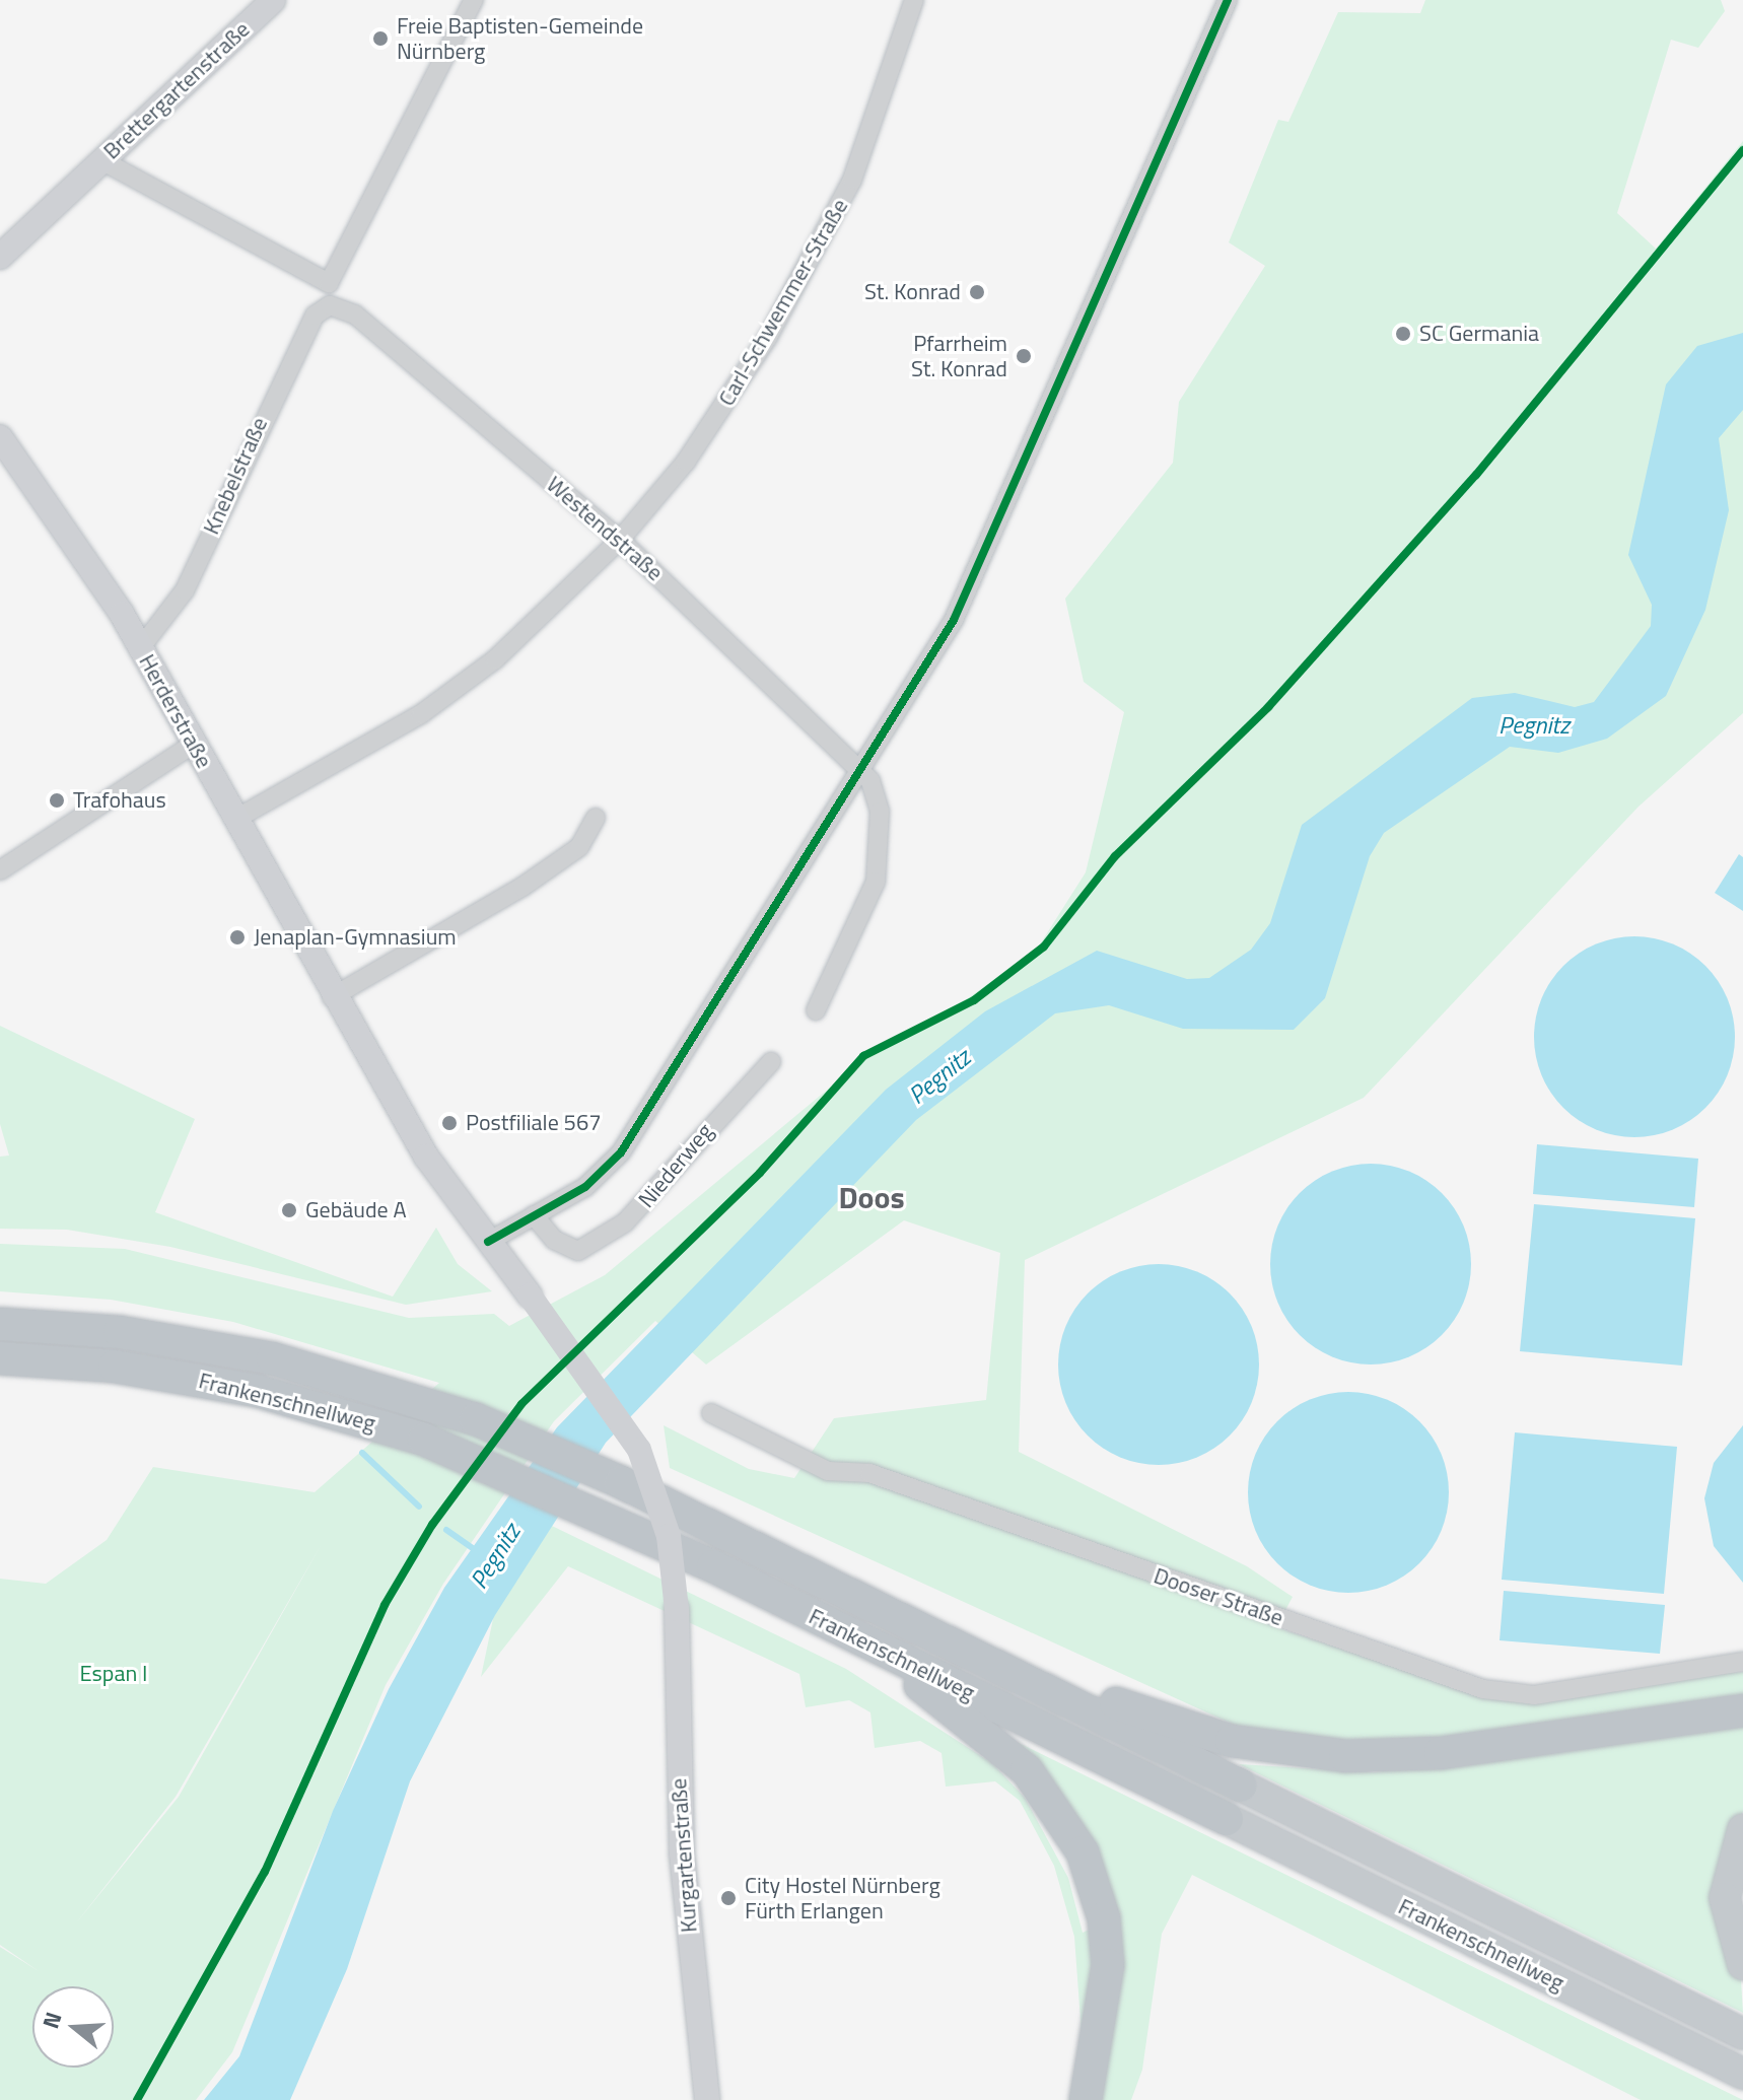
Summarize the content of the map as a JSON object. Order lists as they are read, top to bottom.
{
  "streets": {
    "highway": ["Frankenschnellweg"],
    "main road": ["Brettergartenstraße", "Herderstraße", "Kurgartenstraße"],
    "street": [
      "Carl-Schwemmer-Straße",
      "Knebelstraße",
      "Westendstraße",
      "Niederweg",
      "Dooser Straße"
    ]
  },
  "crossings": [
    ["Carl-Schwemmer-Straße", "Westendstraße"],
    ["Carl-Schwemmer-Straße", "Herderstraße"],
    ["Knebelstraße", "Westendstraße"],
    ["Knebelstraße", "Herderstraße"],
    ["Herderstraße", "Kurgartenstraße"]
  ],
  "districts": ["Doos"],
  "water": ["Pegnitz"],
  "parks": ["Espan I"],
  "places": [
    "Freie Baptisten-Gemeinde Nürnberg",
    "St. Konrad",
    "SC Germania",
    "Pfarrheim St. Konrad",
    "Trafohaus",
    "Jenaplan-Gymnasium",
    "Postfiliale 567",
    "Gebäude A",
    "City Hostel Nürnberg Fürth Erlangen"
  ],
  "north": "left"
}
